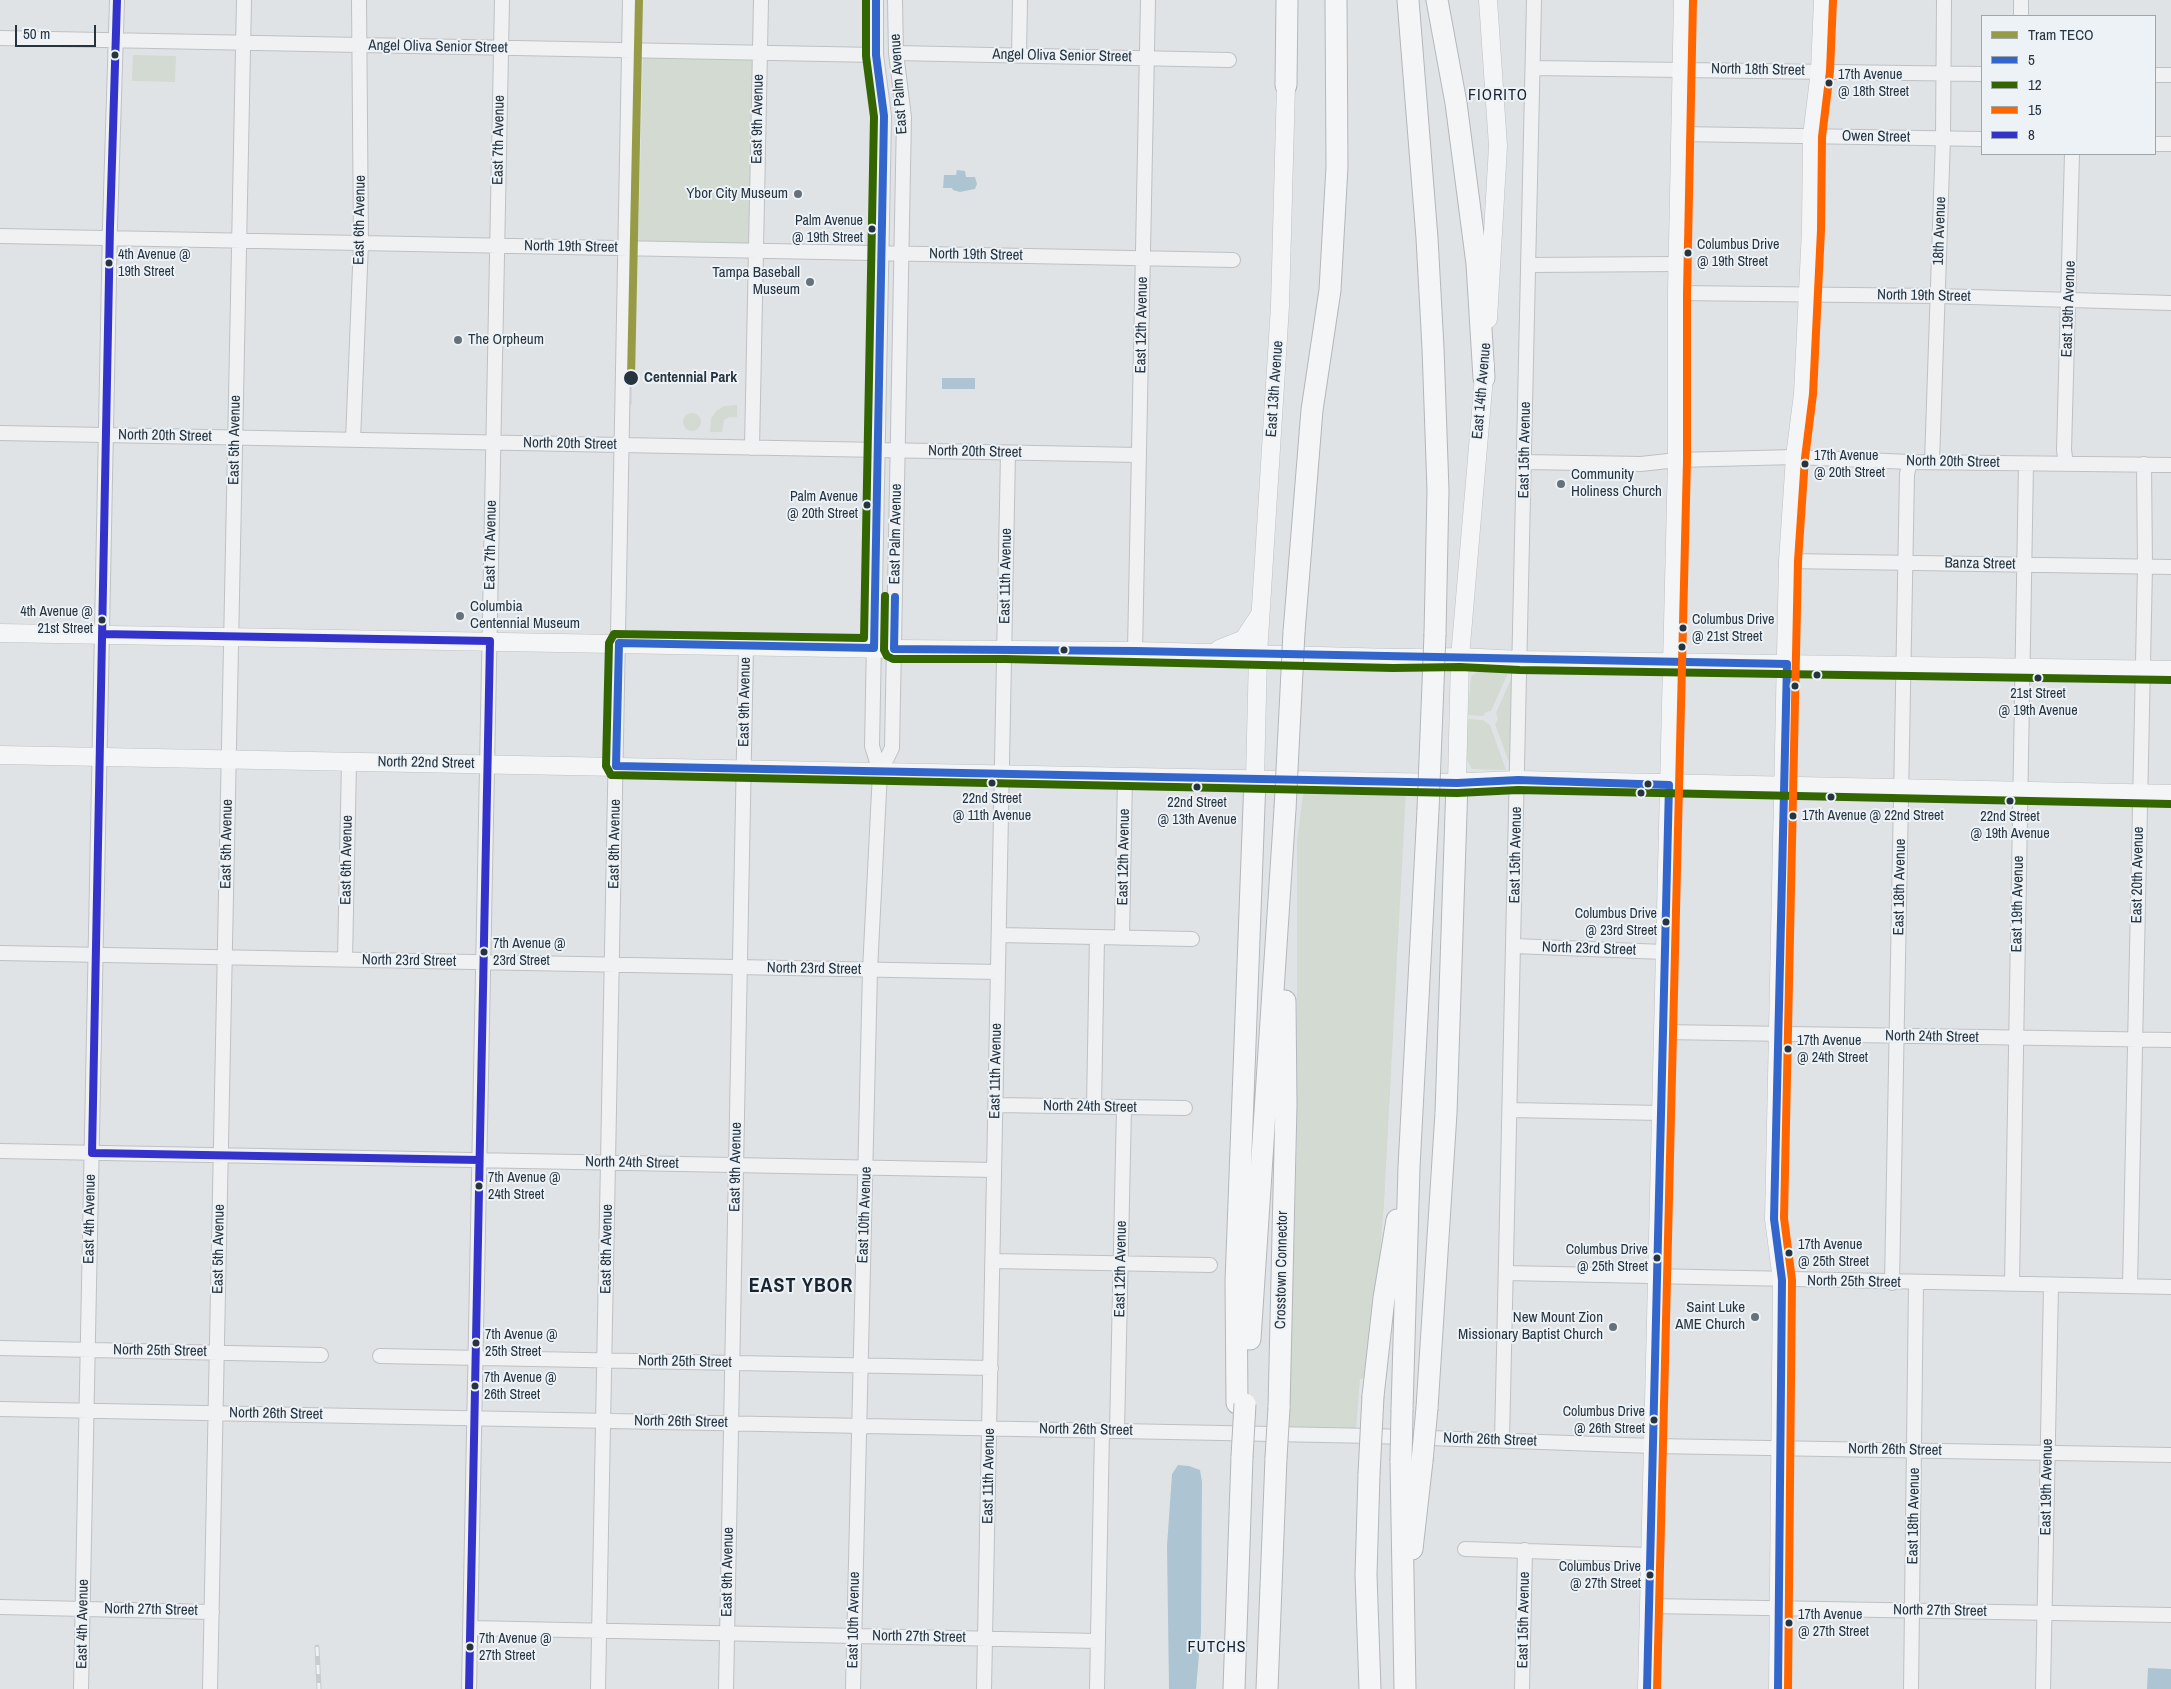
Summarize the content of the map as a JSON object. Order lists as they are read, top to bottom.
{
  "streets": {
    "highway": ["Crosstown Connector"],
    "main road": ["East 13th Avenue", "East 14th Avenue", "North 22nd Street"],
    "street": [
      "Angel Oliva Senior Street",
      "North 18th Street",
      "East Palm Avenue",
      "East 9th Avenue",
      "Owen Street",
      "East 7th Avenue",
      "East 6th Avenue",
      "18th Avenue",
      "North 19th Street",
      "East 19th Avenue",
      "East 12th Avenue",
      "North 20th Street",
      "East 5th Avenue",
      "East 15th Avenue",
      "Banza Street",
      "East 11th Avenue",
      "East 8th Avenue",
      "East 20th Avenue",
      "East 18th Avenue",
      "North 23rd Street",
      "North 24th Street",
      "East 10th Avenue",
      "East 4th Avenue",
      "North 25th Street",
      "North 26th Street",
      "North 27th Street"
    ]
  },
  "crossings": [
    ["Angel Oliva Senior Street", "East Palm Avenue"],
    ["Angel Oliva Senior Street", "East 9th Avenue"],
    ["Angel Oliva Senior Street", "East 7th Avenue"],
    ["Angel Oliva Senior Street", "East 6th Avenue"],
    ["Angel Oliva Senior Street", "East 12th Avenue"],
    ["Angel Oliva Senior Street", "East 5th Avenue"],
    ["Angel Oliva Senior Street", "East 8th Avenue"],
    ["Angel Oliva Senior Street", "East 4th Avenue"],
    ["North 18th Street", "18th Avenue"],
    ["North 18th Street", "East 15th Avenue"],
    ["East Palm Avenue", "North 19th Street"],
    ["East Palm Avenue", "North 20th Street"],
    ["East Palm Avenue", "North 22nd Street"],
    ["East Palm Avenue", "East 10th Avenue"],
    ["East 9th Avenue", "North 19th Street"],
    ["East 9th Avenue", "North 20th Street"],
    ["East 9th Avenue", "North 22nd Street"],
    ["East 9th Avenue", "North 23rd Street"],
    ["East 9th Avenue", "North 24th Street"],
    ["East 9th Avenue", "North 25th Street"],
    ["East 9th Avenue", "North 26th Street"],
    ["East 9th Avenue", "North 27th Street"],
    ["Owen Street", "18th Avenue"],
    ["East 7th Avenue", "North 19th Street"],
    ["East 7th Avenue", "North 20th Street"],
    ["East 7th Avenue", "North 22nd Street"],
    ["East 7th Avenue", "North 23rd Street"],
    ["East 7th Avenue", "North 24th Street"],
    ["East 7th Avenue", "North 25th Street"],
    ["East 7th Avenue", "North 26th Street"],
    ["East 7th Avenue", "North 27th Street"],
    ["East 6th Avenue", "North 19th Street"],
    ["East 6th Avenue", "North 20th Street"],
    ["East 6th Avenue", "North 22nd Street"],
    ["East 6th Avenue", "North 23rd Street"],
    ["18th Avenue", "North 19th Street"],
    ["18th Avenue", "North 20th Street"],
    ["North 19th Street", "East 19th Avenue"],
    ["North 19th Street", "East 12th Avenue"],
    ["North 19th Street", "East 5th Avenue"],
    ["North 19th Street", "East 8th Avenue"],
    ["North 19th Street", "East 4th Avenue"],
    ["East 19th Avenue", "North 20th Street"],
    ["East 19th Avenue", "Banza Street"],
    ["East 19th Avenue", "North 22nd Street"],
    ["East 19th Avenue", "North 24th Street"],
    ["East 19th Avenue", "North 25th Street"],
    ["East 19th Avenue", "North 26th Street"],
    ["East 19th Avenue", "North 27th Street"],
    ["East 12th Avenue", "North 20th Street"],
    ["East 12th Avenue", "North 22nd Street"],
    ["East 12th Avenue", "North 24th Street"],
    ["East 12th Avenue", "North 26th Street"],
    ["East 13th Avenue", "North 22nd Street"],
    ["East 14th Avenue", "North 22nd Street"],
    ["North 20th Street", "East 5th Avenue"],
    ["North 20th Street", "East 15th Avenue"],
    ["North 20th Street", "East 11th Avenue"],
    ["North 20th Street", "East 8th Avenue"],
    ["North 20th Street", "East 20th Avenue"],
    ["North 20th Street", "East 18th Avenue"],
    ["North 20th Street", "East 4th Avenue"],
    ["East 5th Avenue", "North 22nd Street"],
    ["East 5th Avenue", "North 23rd Street"],
    ["East 5th Avenue", "North 24th Street"],
    ["East 5th Avenue", "North 25th Street"],
    ["East 5th Avenue", "North 26th Street"],
    ["East 5th Avenue", "North 27th Street"],
    ["East 15th Avenue", "North 22nd Street"],
    ["East 15th Avenue", "North 23rd Street"],
    ["East 15th Avenue", "North 25th Street"],
    ["East 15th Avenue", "North 26th Street"],
    ["Banza Street", "East 20th Avenue"],
    ["Banza Street", "East 18th Avenue"],
    ["East 11th Avenue", "North 22nd Street"],
    ["East 11th Avenue", "North 23rd Street"],
    ["East 11th Avenue", "North 24th Street"],
    ["East 11th Avenue", "North 25th Street"],
    ["East 11th Avenue", "North 26th Street"],
    ["East 11th Avenue", "North 27th Street"],
    ["North 22nd Street", "East 8th Avenue"],
    ["North 22nd Street", "East 20th Avenue"],
    ["North 22nd Street", "East 18th Avenue"],
    ["North 22nd Street", "East 10th Avenue"],
    ["North 22nd Street", "East 4th Avenue"],
    ["East 8th Avenue", "North 23rd Street"],
    ["East 8th Avenue", "North 24th Street"],
    ["East 8th Avenue", "North 25th Street"],
    ["East 8th Avenue", "North 26th Street"],
    ["East 8th Avenue", "North 27th Street"],
    ["East 20th Avenue", "North 24th Street"],
    ["East 20th Avenue", "North 25th Street"],
    ["East 18th Avenue", "North 24th Street"],
    ["East 18th Avenue", "North 25th Street"],
    ["East 18th Avenue", "North 26th Street"],
    ["East 18th Avenue", "North 27th Street"],
    ["North 23rd Street", "East 10th Avenue"],
    ["North 23rd Street", "East 4th Avenue"],
    ["North 24th Street", "East 10th Avenue"],
    ["North 24th Street", "East 4th Avenue"],
    ["East 10th Avenue", "North 25th Street"],
    ["East 10th Avenue", "North 26th Street"],
    ["East 10th Avenue", "North 27th Street"],
    ["East 4th Avenue", "North 25th Street"],
    ["East 4th Avenue", "North 26th Street"],
    ["East 4th Avenue", "North 27th Street"]
  ],
  "districts": ["FIORITO", "EAST YBOR", "FUTCHS"],
  "places": [
    "17th Avenue @ 18th Street",
    "Ybor City Museum",
    "Palm Avenue @ 19th Street",
    "Columbus Drive @ 19th Street",
    "4th Avenue @ 19th Street",
    "Tampa Baseball Museum",
    "The Orpheum",
    "Centennial Park",
    "17th Avenue @ 20th Street",
    "Community Holiness Church",
    "Palm Avenue @ 20th Street",
    "Columbia Centennial Museum",
    "4th Avenue @ 21st Street",
    "Columbus Drive @ 21st Street",
    "21st Street @ 19th Avenue",
    "22nd Street @ 11th Avenue",
    "22nd Street @ 13th Avenue",
    "22nd Street @ 19th Avenue",
    "17th Avenue @ 22nd Street",
    "Columbus Drive @ 23rd Street",
    "7th Avenue @ 23rd Street",
    "17th Avenue @ 24th Street",
    "7th Avenue @ 24th Street",
    "17th Avenue @ 25th Street",
    "Columbus Drive @ 25th Street",
    "Saint Luke AME Church",
    "New Mount Zion Missionary Baptist Church",
    "7th Avenue @ 25th Street",
    "7th Avenue @ 26th Street",
    "Columbus Drive @ 26th Street",
    "Columbus Drive @ 27th Street",
    "17th Avenue @ 27th Street",
    "7th Avenue @ 27th Street"
  ],
  "lines": [
    "tram line TECO",
    "transit line 5",
    "transit line 12",
    "transit line 15",
    "transit line 8"
  ],
  "legend": [
    "Tram TECO",
    "5",
    "12",
    "15",
    "8"
  ],
  "scale_bar": "50 m"
}
